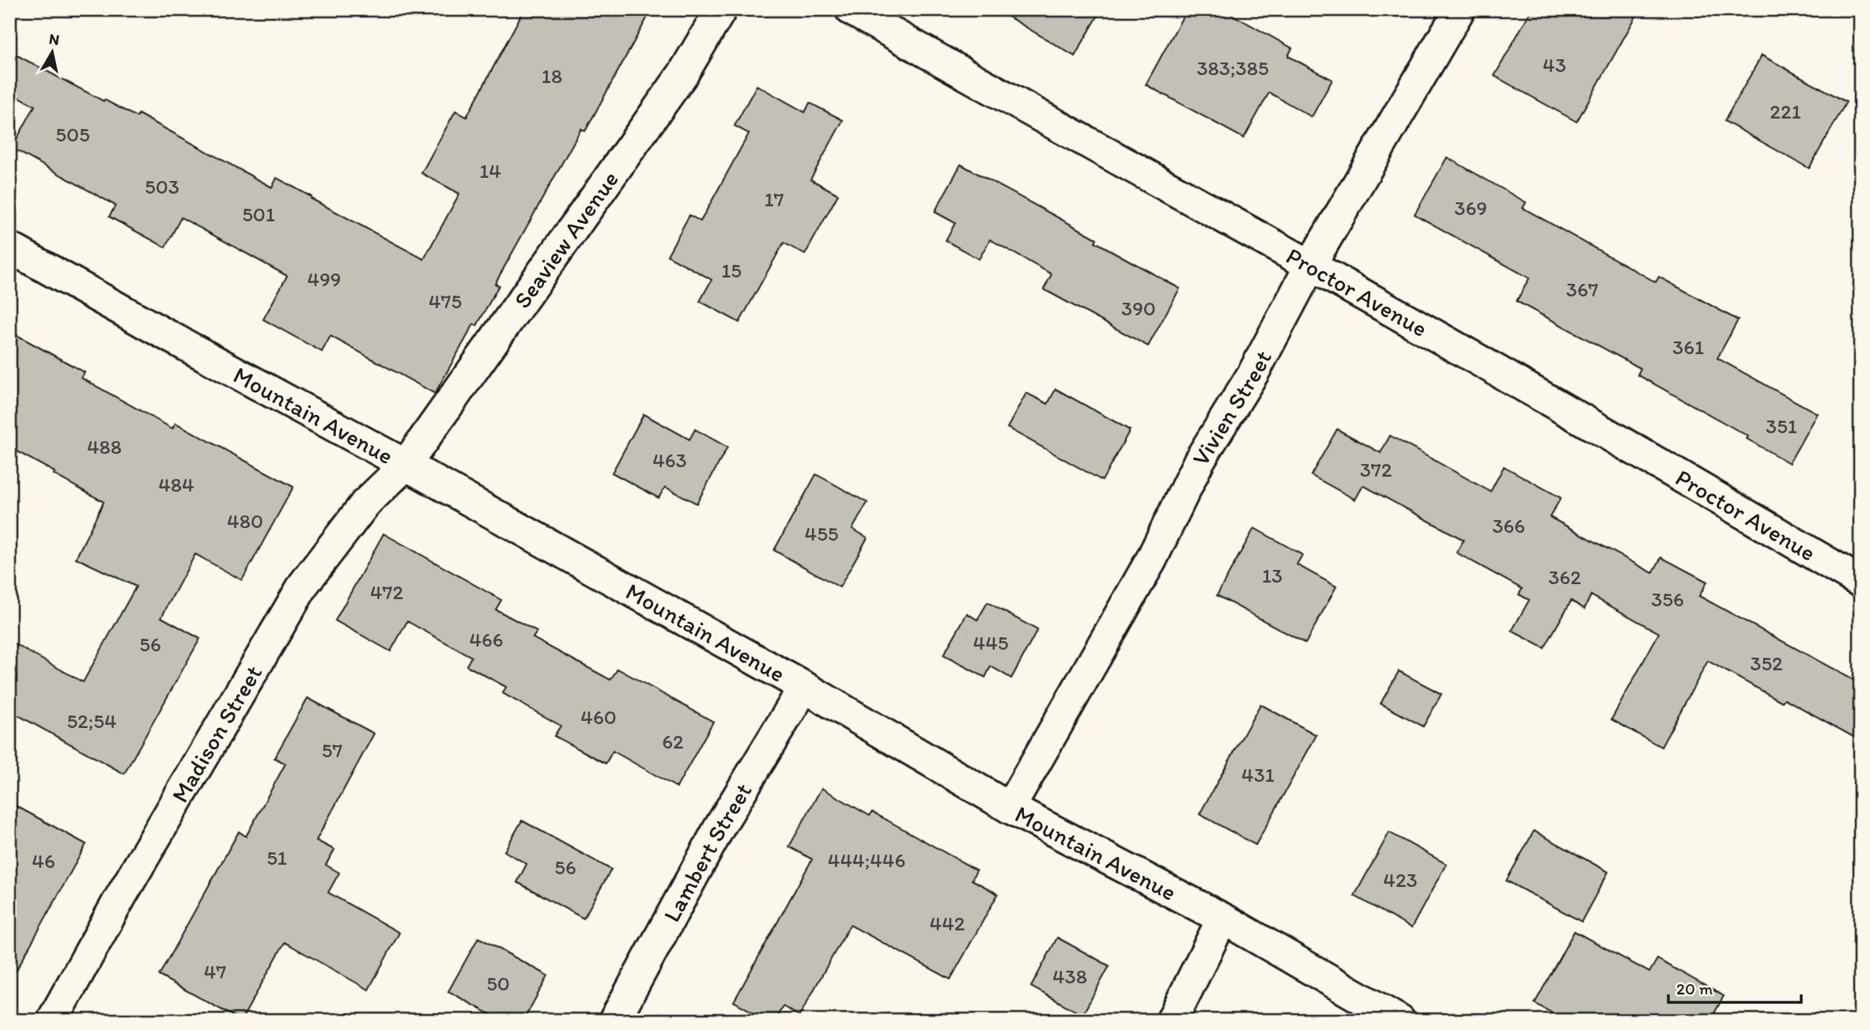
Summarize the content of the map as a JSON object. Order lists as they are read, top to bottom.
{
  "streets": {
    "street": [
      "Seaview Avenue",
      "Proctor Avenue",
      "Vivien Street",
      "Mountain Avenue",
      "Madison Street",
      "Lambert Street"
    ]
  },
  "crossings": [
    ["Seaview Avenue", "Mountain Avenue"],
    ["Seaview Avenue", "Madison Street"],
    ["Proctor Avenue", "Vivien Street"],
    ["Vivien Street", "Mountain Avenue"],
    ["Mountain Avenue", "Madison Street"],
    ["Mountain Avenue", "Lambert Street"]
  ],
  "house_numbers": [
    "43",
    "383;385",
    "18",
    "221",
    "505",
    "14",
    "503",
    "17",
    "369",
    "501",
    "15",
    "499",
    "367",
    "475",
    "390",
    "361",
    "351",
    "488",
    "463",
    "372",
    "484",
    "480",
    "366",
    "455",
    "13",
    "362",
    "472",
    "356",
    "466",
    "445",
    "56",
    "352",
    "460",
    "52;54",
    "62",
    "57",
    "431",
    "51",
    "444;446",
    "46",
    "56",
    "423",
    "442",
    "47",
    "438",
    "50"
  ],
  "scale_bar": "20 m",
  "north": "top"
}
